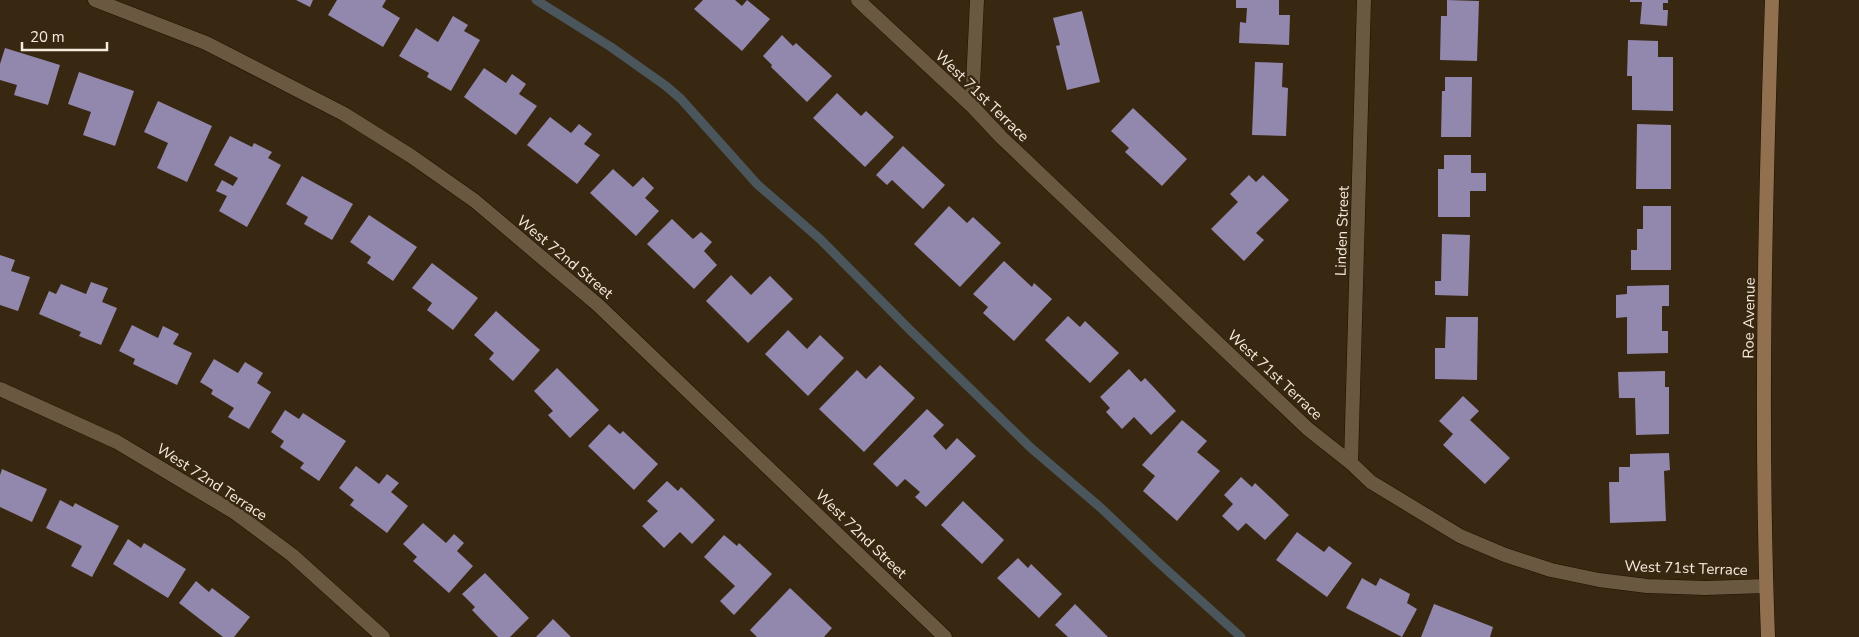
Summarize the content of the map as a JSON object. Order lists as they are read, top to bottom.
{
  "streets": {
    "main road": ["Roe Avenue"],
    "street": [
      "West 71st Terrace",
      "Linden Street",
      "West 72nd Street",
      "West 72nd Terrace"
    ]
  },
  "crossings": [
    ["West 71st Terrace", "Linden Street"],
    ["West 71st Terrace", "Roe Avenue"]
  ],
  "scale_bar": "20 m"
}
